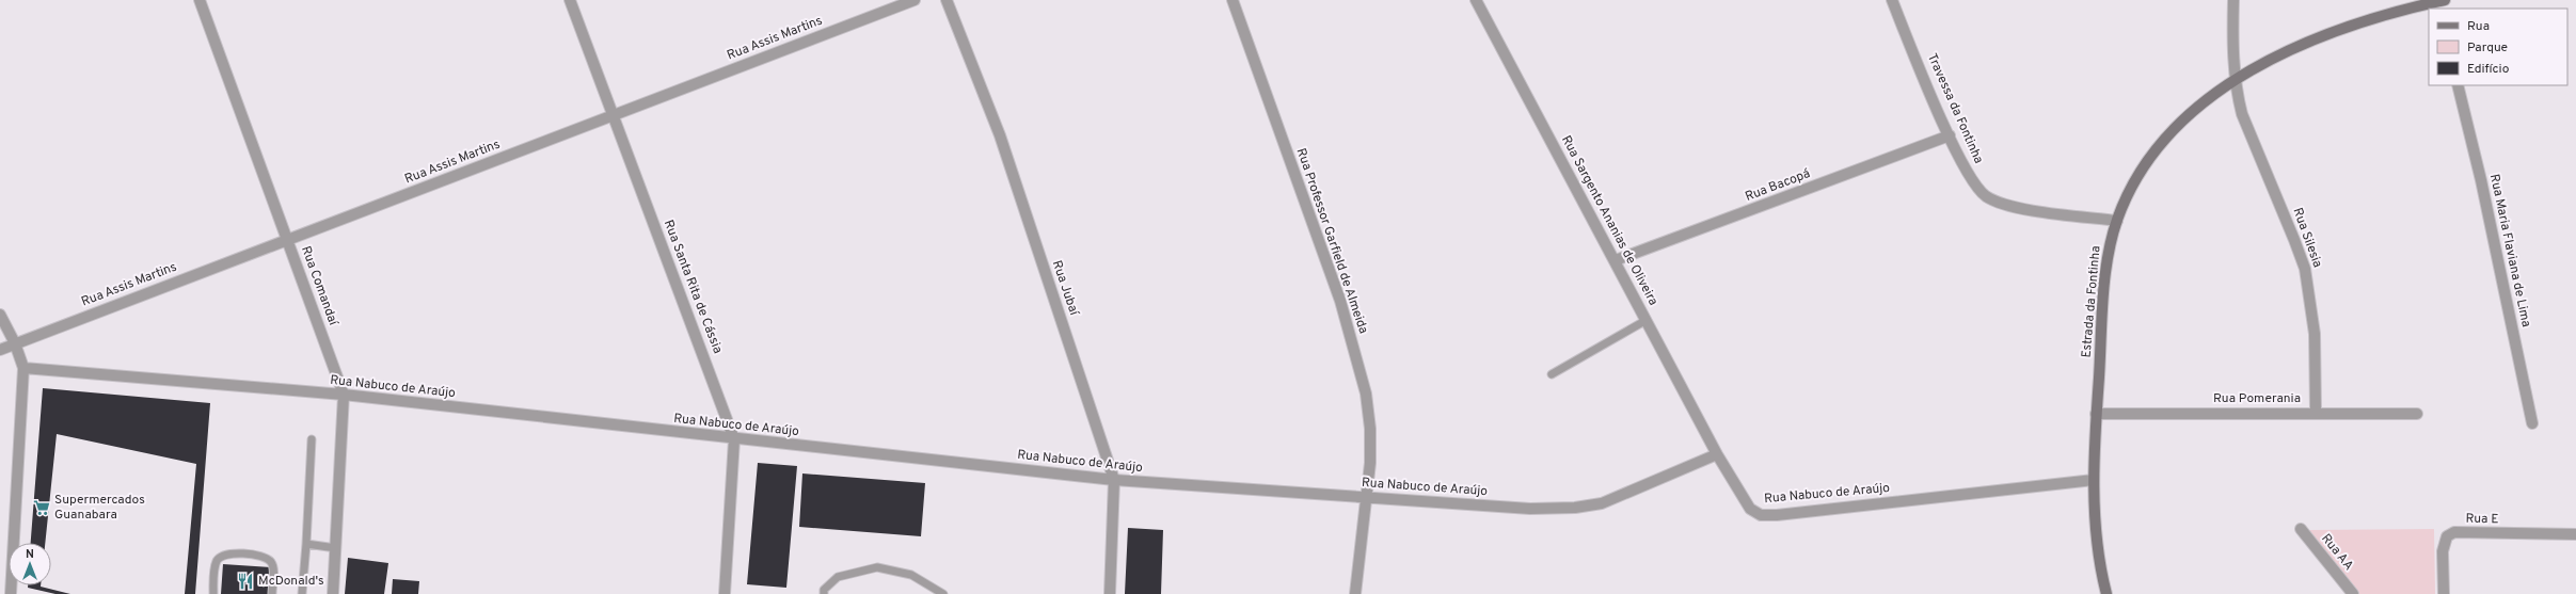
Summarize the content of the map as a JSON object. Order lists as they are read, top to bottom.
{
  "streets": {
    "main road": ["Estrada da Fontinha"],
    "street": [
      "Rua Assis Martins",
      "Travessa da Fontinha",
      "Rua Bacopá",
      "Rua Sargento Ananias de Oliveira",
      "Rua Silesia",
      "Rua Professor Garfield de Almeida",
      "Rua Maria Flaviana de Lima",
      "Rua Comandaí",
      "Rua Santa Rita de Cássia",
      "Rua Jubaí",
      "Rua Nabuco de Araújo",
      "Rua Pomerania",
      "Rua E",
      "Rua AA"
    ]
  },
  "crossings": [
    ["Rua Assis Martins", "Rua Comandaí"],
    ["Rua Assis Martins", "Rua Santa Rita de Cássia"],
    ["Travessa da Fontinha", "Rua Bacopá"],
    ["Travessa da Fontinha", "Estrada da Fontinha"],
    ["Rua Bacopá", "Rua Sargento Ananias de Oliveira"],
    ["Rua Sargento Ananias de Oliveira", "Rua Nabuco de Araújo"],
    ["Rua Silesia", "Estrada da Fontinha"],
    ["Rua Silesia", "Rua Pomerania"],
    ["Rua Professor Garfield de Almeida", "Rua Nabuco de Araújo"],
    ["Rua Comandaí", "Rua Nabuco de Araújo"],
    ["Rua Santa Rita de Cássia", "Rua Nabuco de Araújo"],
    ["Rua Jubaí", "Rua Nabuco de Araújo"],
    ["Estrada da Fontinha", "Rua Nabuco de Araújo"],
    ["Estrada da Fontinha", "Rua Pomerania"]
  ],
  "places": {
    "supermarket": ["Supermercados Guanabara"],
    "restaurant": ["McDonald's"]
  },
  "legend": ["Rua", "Parque", "Edifício"],
  "north": "top"
}
